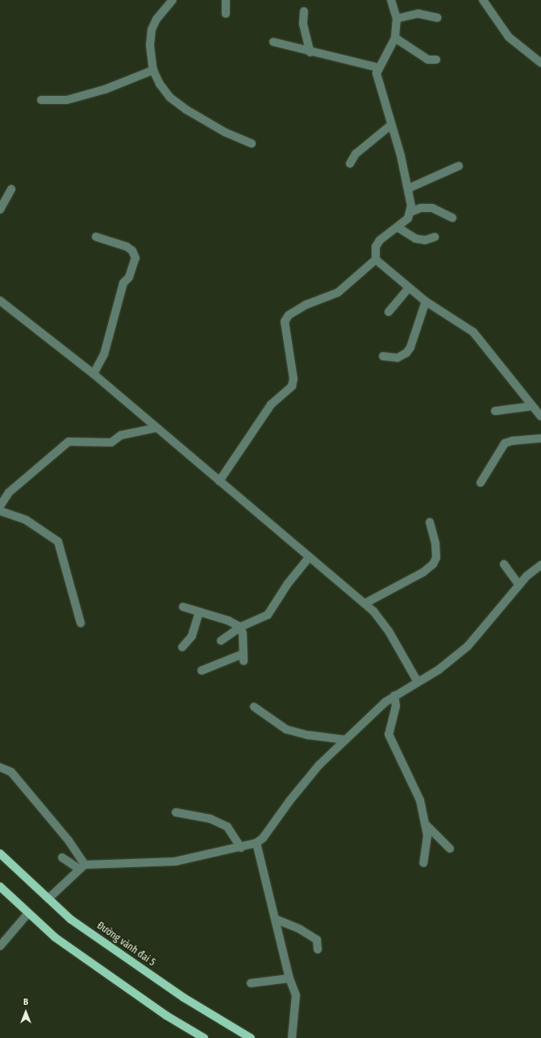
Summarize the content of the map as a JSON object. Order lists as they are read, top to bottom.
{
  "streets": {
    "main road": ["Đường vành đai 5"]
  },
  "north": "top"
}
